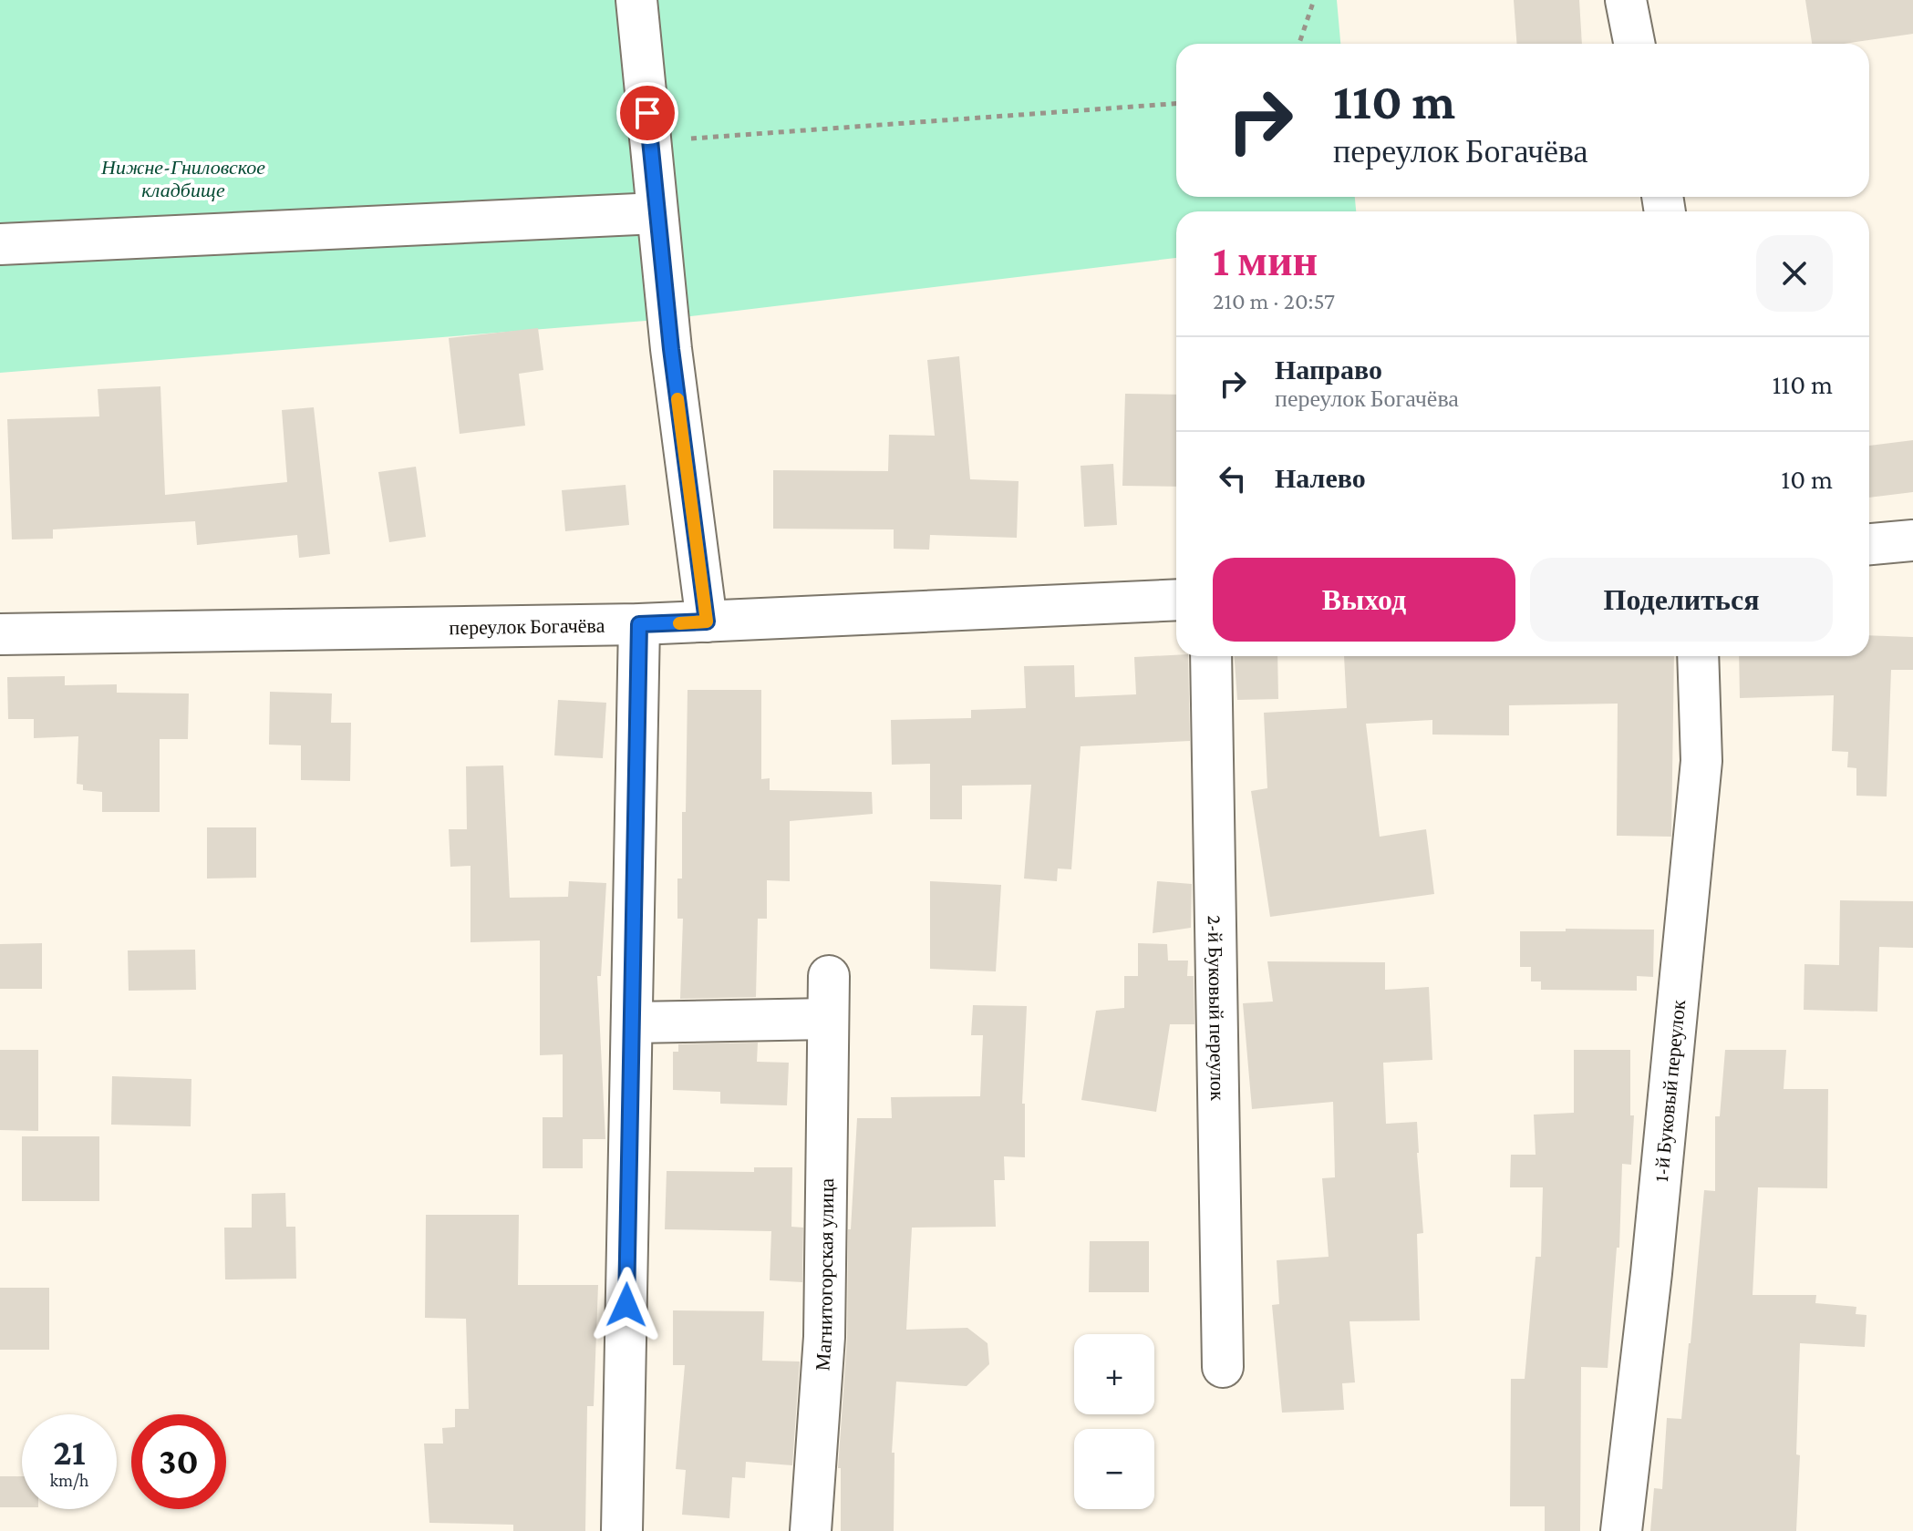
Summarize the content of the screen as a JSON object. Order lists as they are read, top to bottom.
{
  "streets": {
    "street": [
      "переулок Богачёва",
      "2-й Буковый переулок",
      "1-й Буковый переулок",
      "Магнитогорская улица"
    ]
  },
  "parks": ["Нижне-Гниловское кладбище"],
  "page": {
    "turn": ["110 m", "переулок Богачёва"],
    "heading": ["1 мин", "210 m · 20:57"],
    "list": [
      {
        "name": "Направо",
        "note": "переулок Богачёва",
        "value": "110 m"
      },
      {
        "name": "Налево",
        "value": "10 m"
      }
    ],
    "buttons": ["Выход", "Поделиться"],
    "map_buttons": ["+", "−"],
    "speed": "21 km/h",
    "limit": "30"
  }
}
